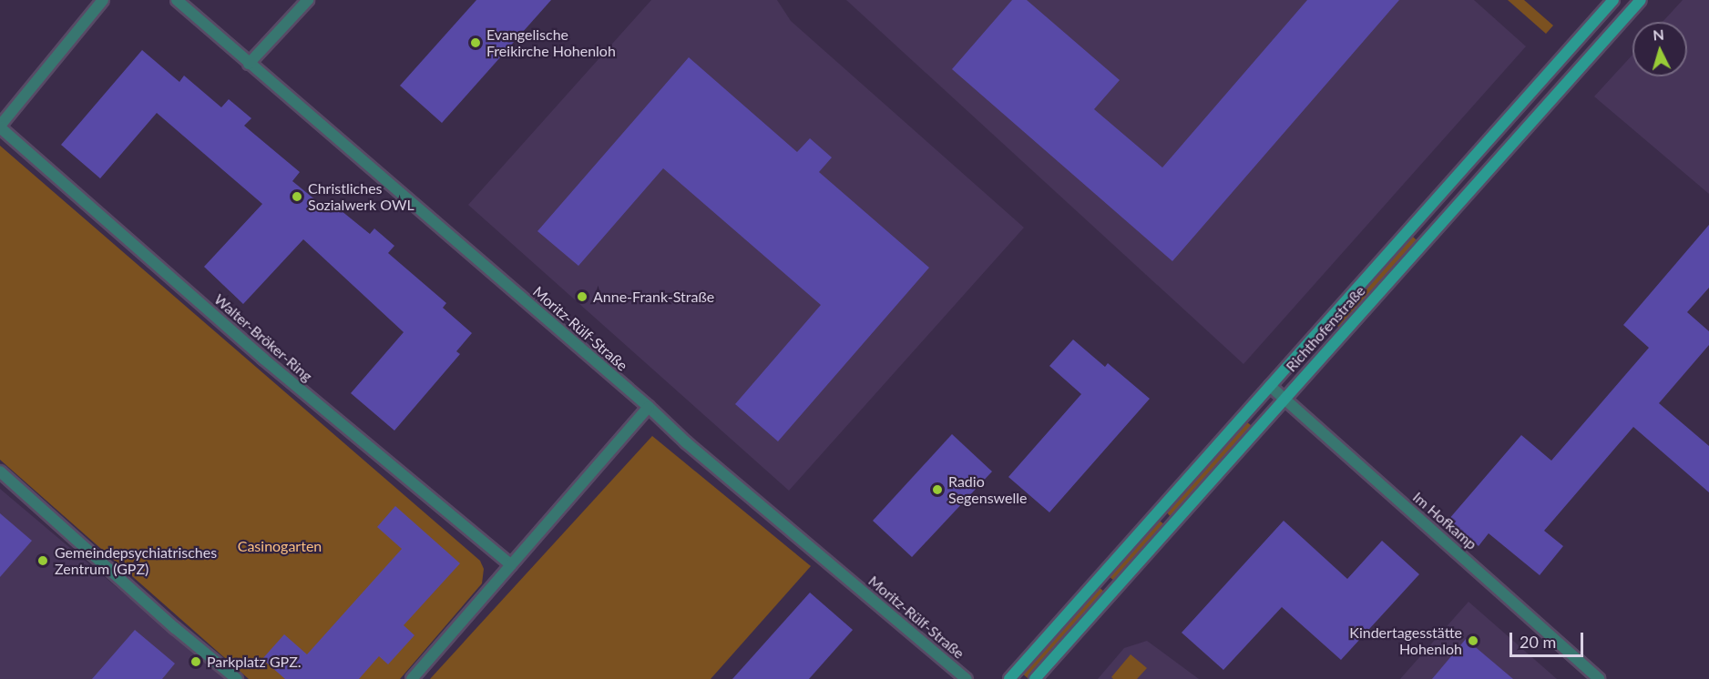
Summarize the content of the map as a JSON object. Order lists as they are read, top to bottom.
{
  "streets": {
    "street": [
      "Moritz-Rülf-Straße",
      "Richthofenstraße",
      "Walter-Bröker-Ring",
      "Im Hofkamp"
    ]
  },
  "crossings": [
    ["Richthofenstraße", "Im Hofkamp"]
  ],
  "parks": ["Casinogarten"],
  "places": [
    "Evangelische Freikirche Hohenloh",
    "Christliches Sozialwerk OWL",
    "Anne-Frank-Straße",
    "Radio Segenswelle",
    "Gemeindepsychiatrisches Zentrum (GPZ)",
    "Kindertagesstätte Hohenloh",
    "Parkplatz GPZ."
  ],
  "scale_bar": "20 m",
  "north": "top"
}
